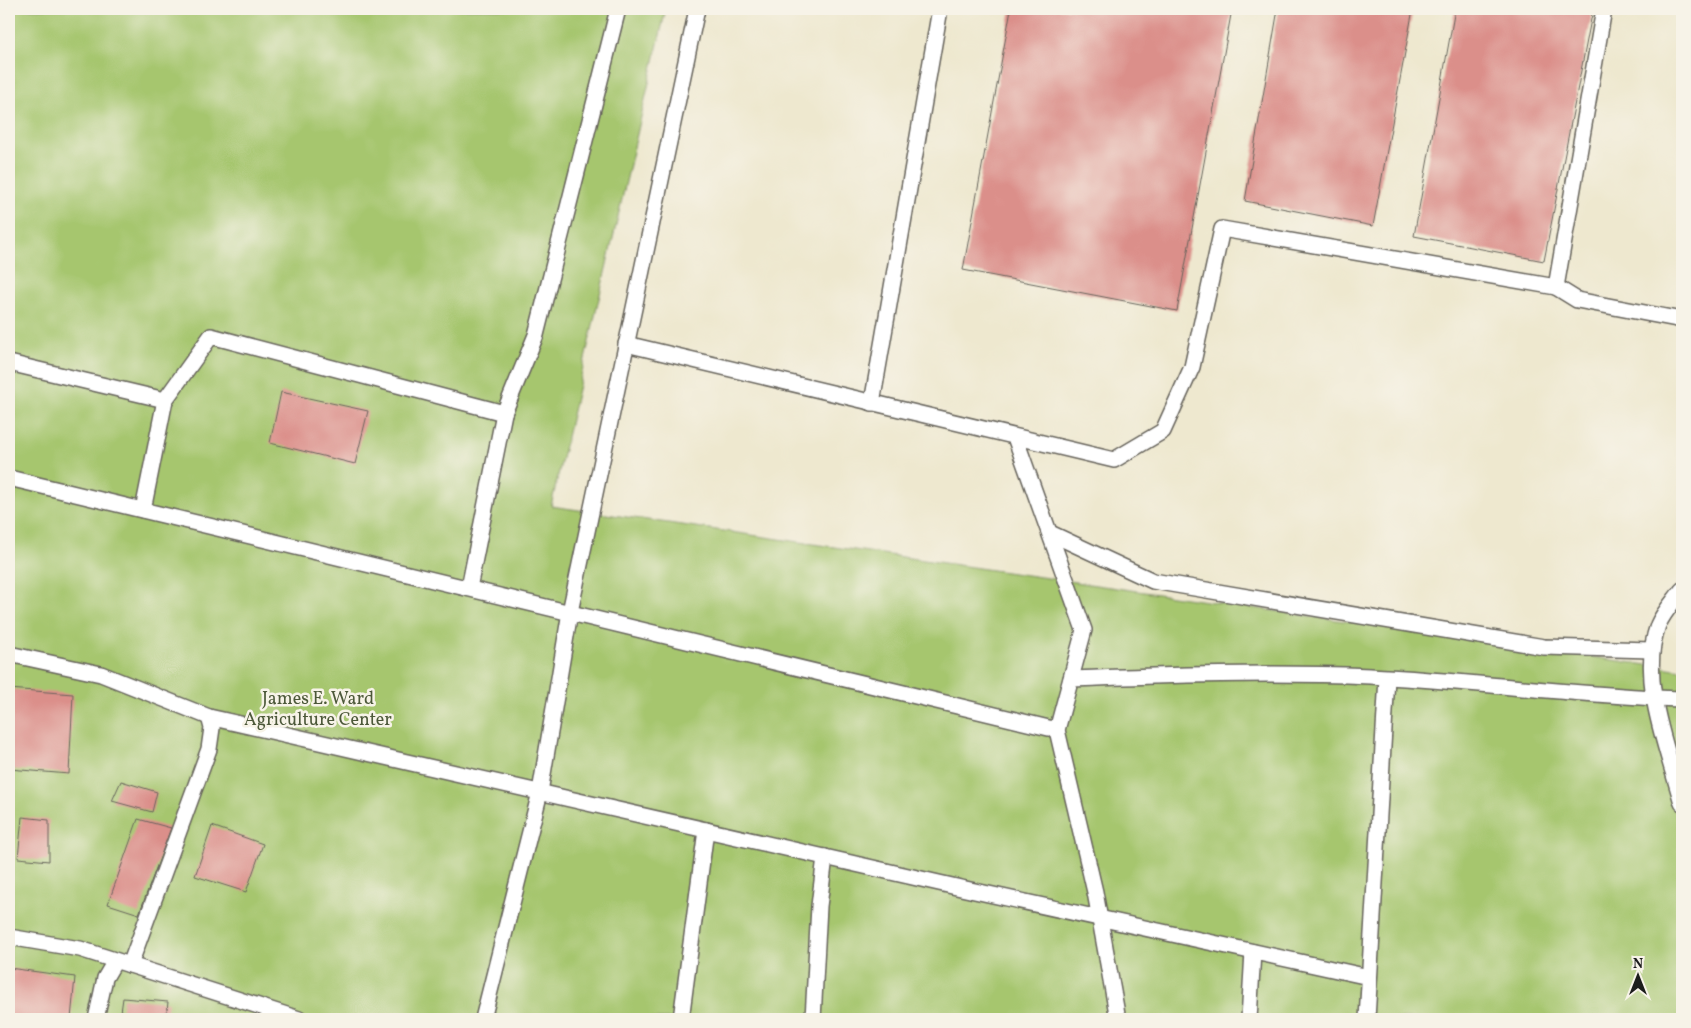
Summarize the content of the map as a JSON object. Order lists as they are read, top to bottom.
{
  "parks": ["James E. Ward Agriculture Center"],
  "north": "top"
}
